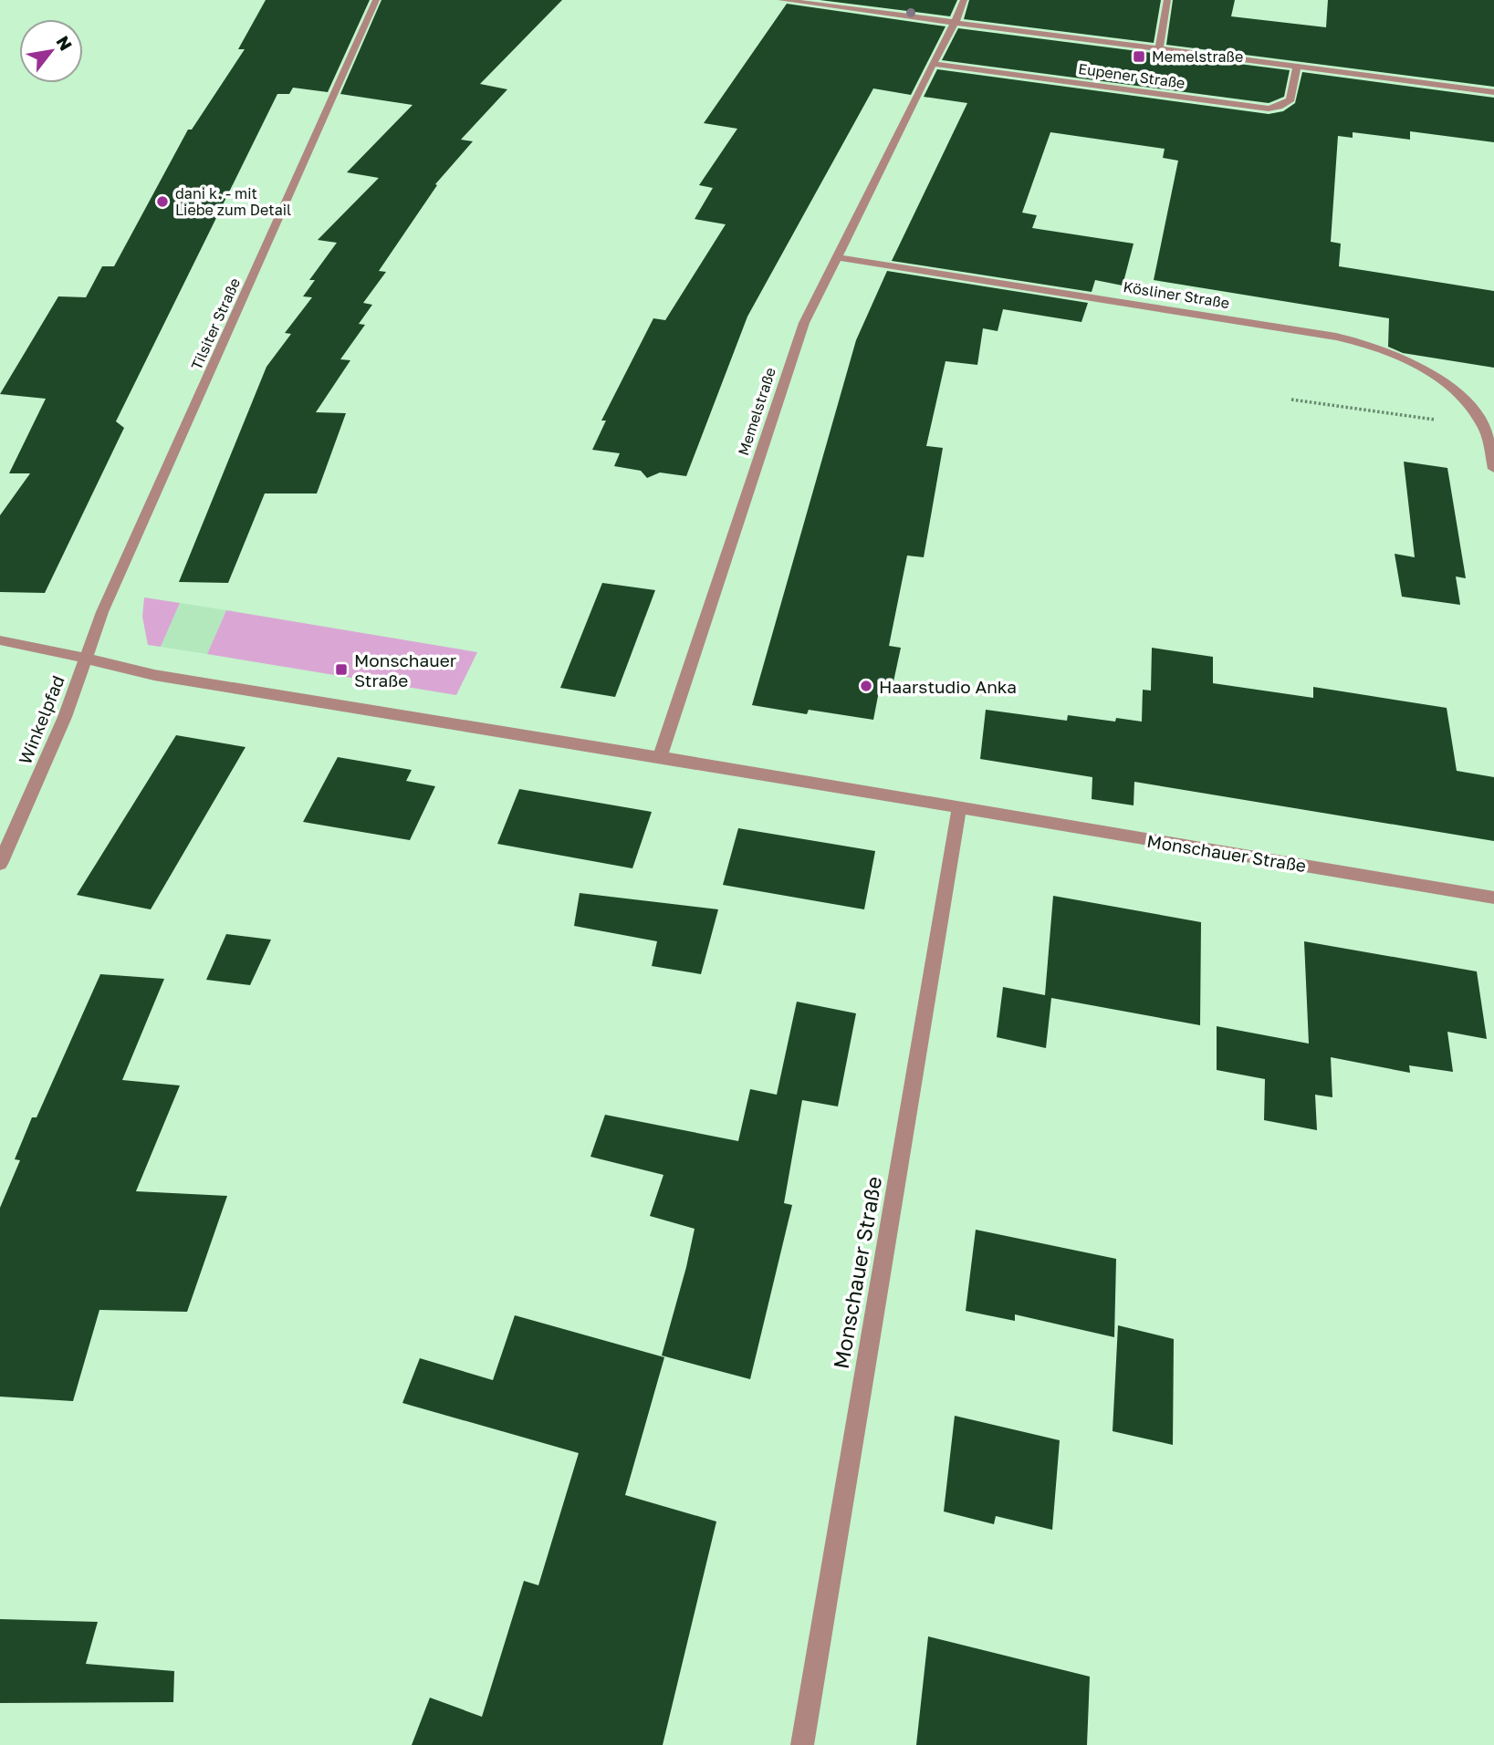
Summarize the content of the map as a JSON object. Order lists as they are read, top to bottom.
{
  "streets": {
    "street": [
      "Eupener Straße",
      "Kösliner Straße",
      "Tilsiter Straße",
      "Memelstraße",
      "Winkelpfad",
      "Monschauer Straße"
    ]
  },
  "crossings": [
    ["Eupener Straße", "Memelstraße"],
    ["Kösliner Straße", "Memelstraße"],
    ["Tilsiter Straße", "Winkelpfad"],
    ["Tilsiter Straße", "Monschauer Straße"],
    ["Memelstraße", "Monschauer Straße"],
    ["Winkelpfad", "Monschauer Straße"]
  ],
  "places": {
    "transit": ["Memelstraße", "Monschauer Straße"],
    "other": ["dani k. - mit Liebe zum Detail", "Haarstudio Anka"]
  },
  "north": "top right"
}
